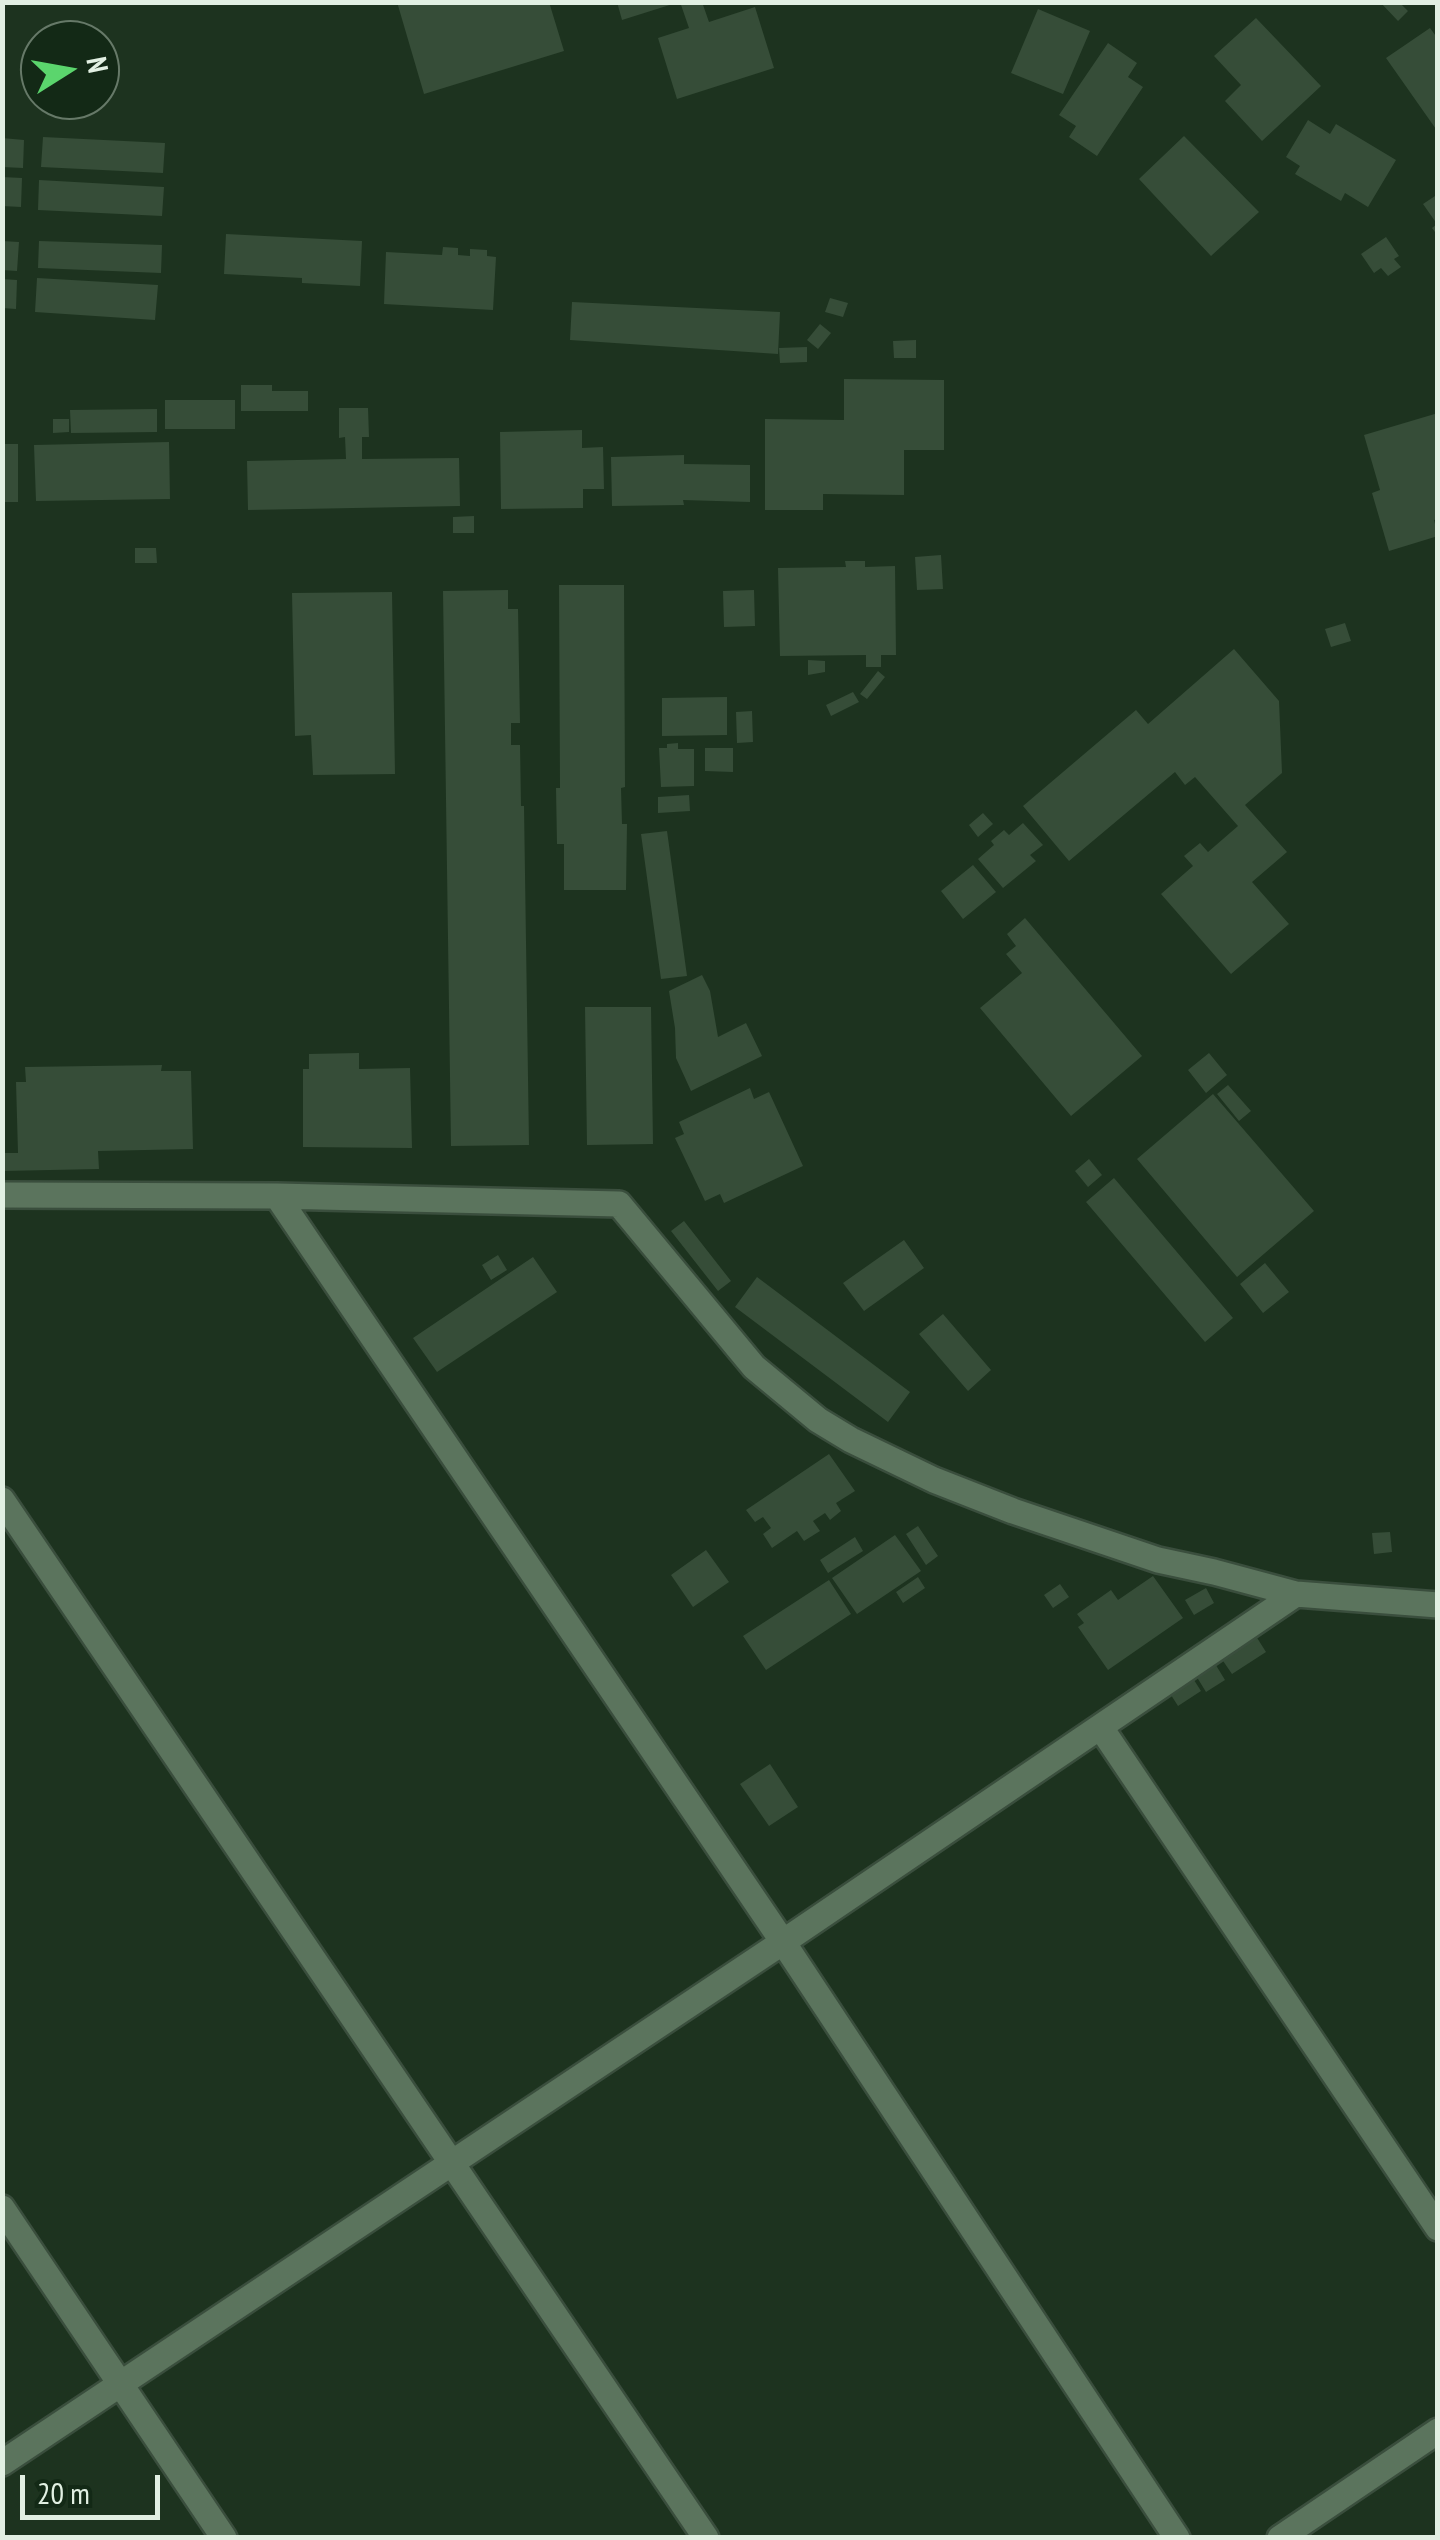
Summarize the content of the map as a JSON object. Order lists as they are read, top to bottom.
{
  "scale_bar": "20 m",
  "north": "right"
}
